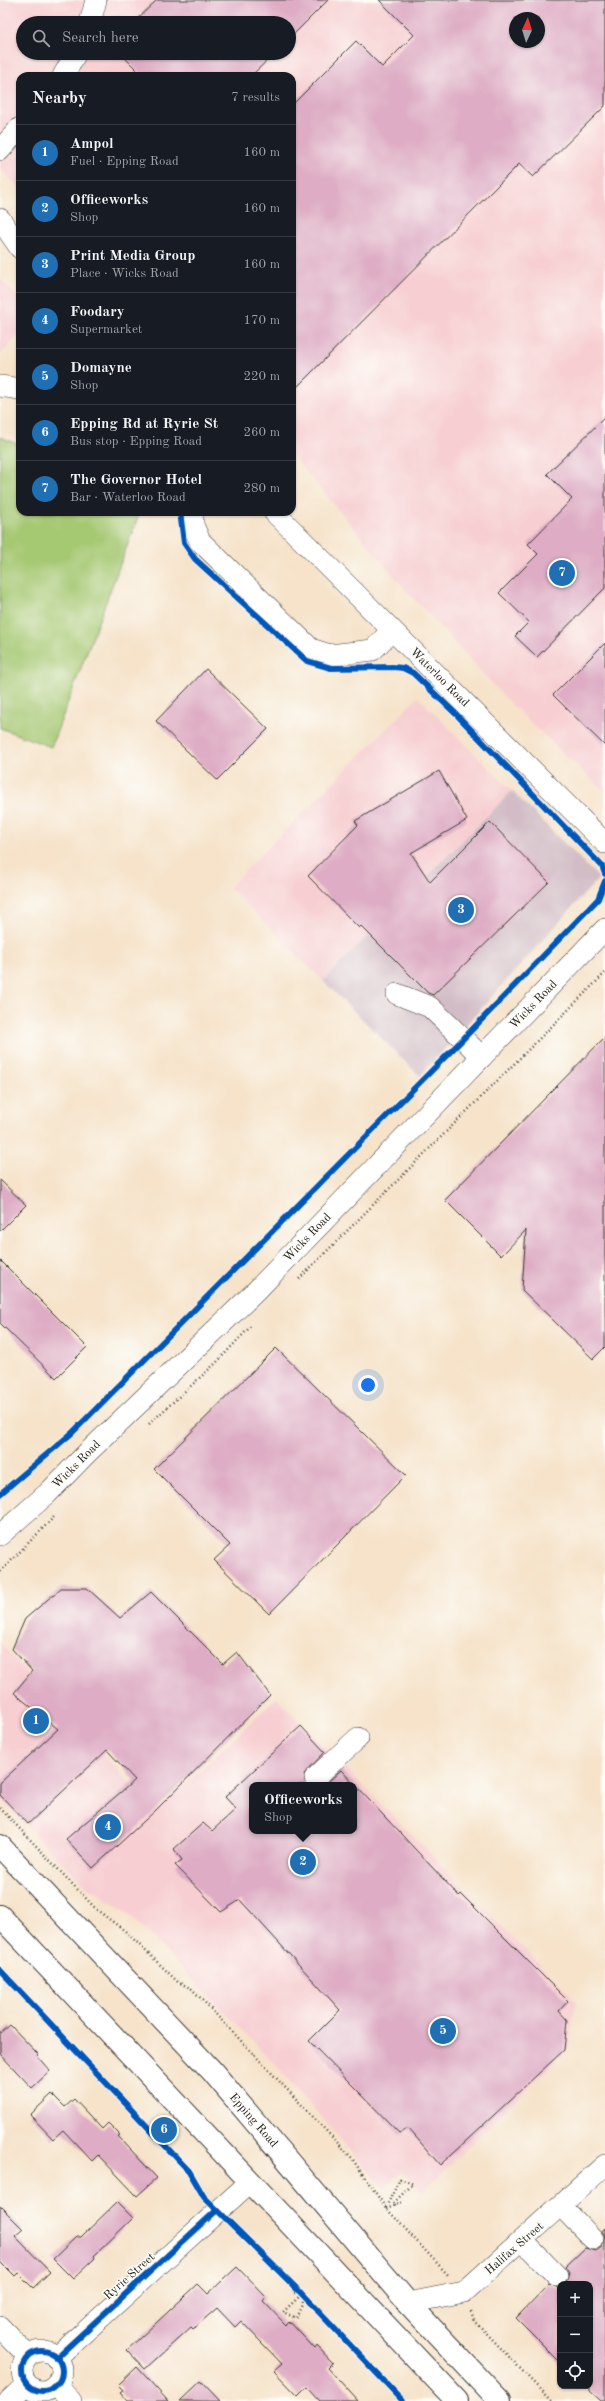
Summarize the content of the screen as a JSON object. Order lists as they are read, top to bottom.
{
  "streets": {
    "main road": ["Epping Road"],
    "street": [
      "Waterloo Road",
      "Wicks Road",
      "Halifax Street",
      "Ryrie Street"
    ]
  },
  "crossings": [
    ["Epping Road", "Halifax Street"]
  ],
  "north": "top",
  "page": {
    "search": "Search here",
    "heading": ["Nearby", "7 results"],
    "list": [
      {
        "mark": "1",
        "name": "Ampol",
        "note": "Fuel · Epping Road",
        "value": "160 m"
      },
      {
        "mark": "2",
        "name": "Officeworks",
        "note": "Shop",
        "value": "160 m"
      },
      {
        "mark": "3",
        "name": "Print Media Group",
        "note": "Place · Wicks Road",
        "value": "160 m"
      },
      {
        "mark": "4",
        "name": "Foodary",
        "note": "Supermarket",
        "value": "170 m"
      },
      {
        "mark": "5",
        "name": "Domayne",
        "note": "Shop",
        "value": "220 m"
      },
      {
        "mark": "6",
        "name": "Epping Rd at Ryrie St",
        "note": "Bus stop · Epping Road",
        "value": "260 m"
      },
      {
        "mark": "7",
        "name": "The Governor Hotel",
        "note": "Bar · Waterloo Road",
        "value": "280 m"
      }
    ],
    "pins": [
      "7",
      "3",
      "1",
      "4",
      "2",
      "5",
      "6"
    ],
    "popup": ["Officeworks", "Shop"],
    "map_buttons": ["+", "−"]
  }
}
